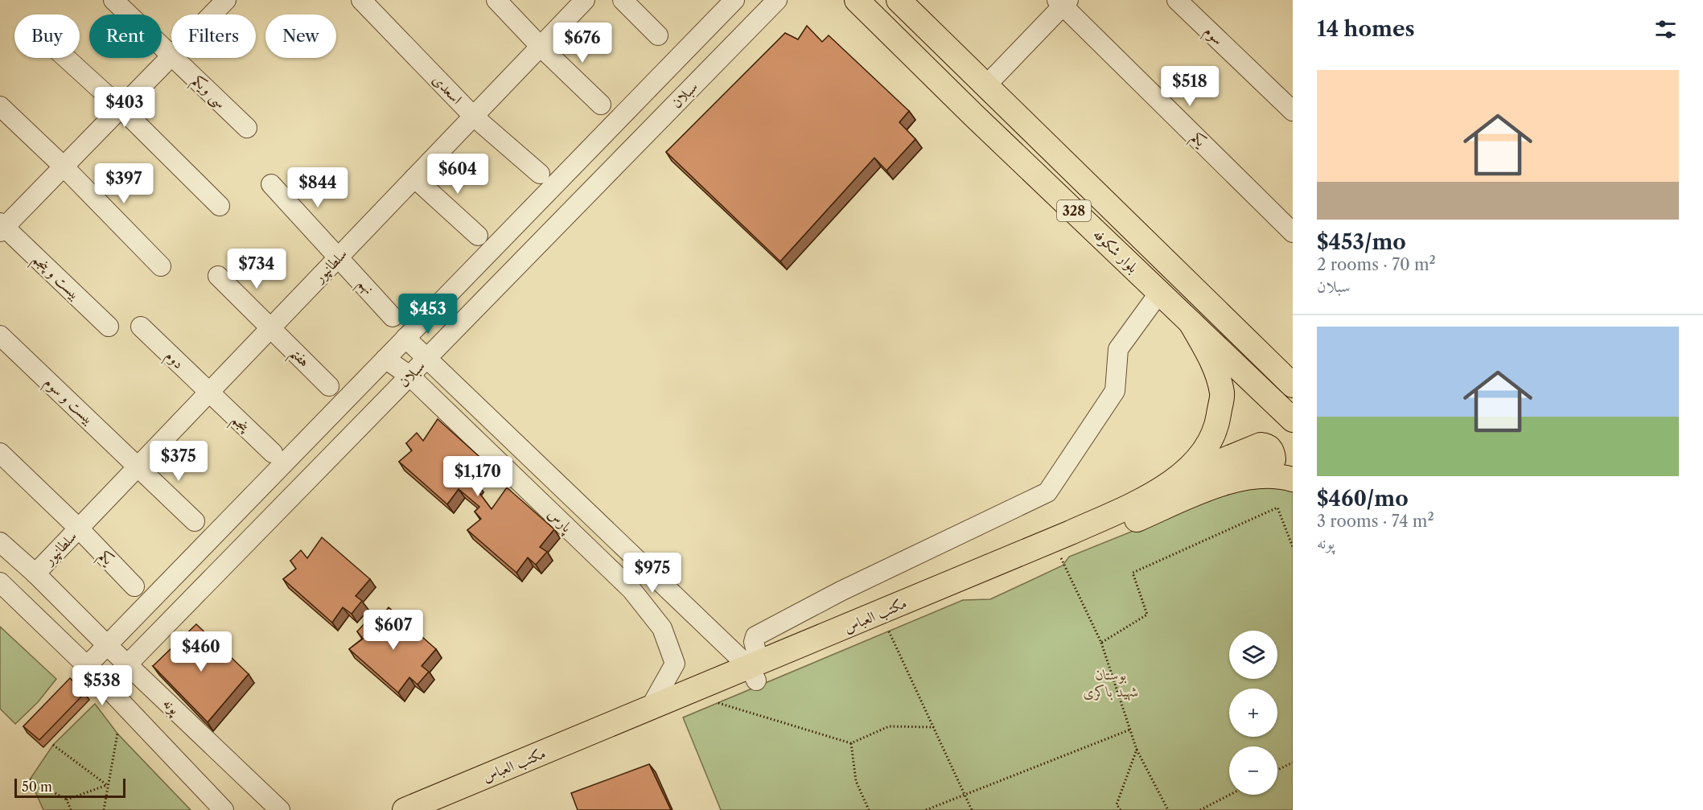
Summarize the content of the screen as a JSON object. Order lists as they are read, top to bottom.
{
  "streets": {
    "main road": ["328", "بلوار شکوفه", "مکتب العباس"],
    "street": [
      "سوم",
      "اسعدی",
      "سی ویکم",
      "سبلان",
      "یکم",
      "سلطانپور",
      "بیست و پنجم",
      "نهم",
      "هفتم",
      "دوم",
      "بیست و سوم",
      "پنجم",
      "پارس",
      "پونه"
    ]
  },
  "crossings": [
    ["اسعدی", "سلطانپور"],
    ["سبلان", "پارس"],
    ["سبلان", "پونه"],
    ["یکم", "سلطانپور"],
    ["بلوار شکوفه", "مکتب العباس"],
    ["سلطانپور", "نهم"],
    ["سلطانپور", "هفتم"],
    ["سلطانپور", "دوم"],
    ["سلطانپور", "بیست و سوم"],
    ["سلطانپور", "پنجم"],
    ["سلطانپور", "پونه"],
    ["دوم", "پنجم"],
    ["پارس", "مکتب العباس"]
  ],
  "parks": ["بوستان شهید باکری"],
  "scale_bar": "50 m",
  "page": {
    "heading": "14 homes",
    "chip": [
      "Buy",
      "Rent",
      "Filters",
      "New"
    ],
    "price": [
      "$676",
      "$518",
      "$403",
      "$604",
      "$397",
      "$844",
      "$734",
      "$453",
      "$375",
      "$1,170",
      "$975",
      "$607",
      "$460",
      "$538"
    ],
    "list": [
      {
        "name": "$453/mo",
        "note": "2 rooms · 70 m² · سبلان"
      },
      {
        "name": "$460/mo",
        "note": "3 rooms · 74 m² · پونه"
      }
    ],
    "map_buttons": ["+", "−"],
    "scale": "50 m"
  }
}
